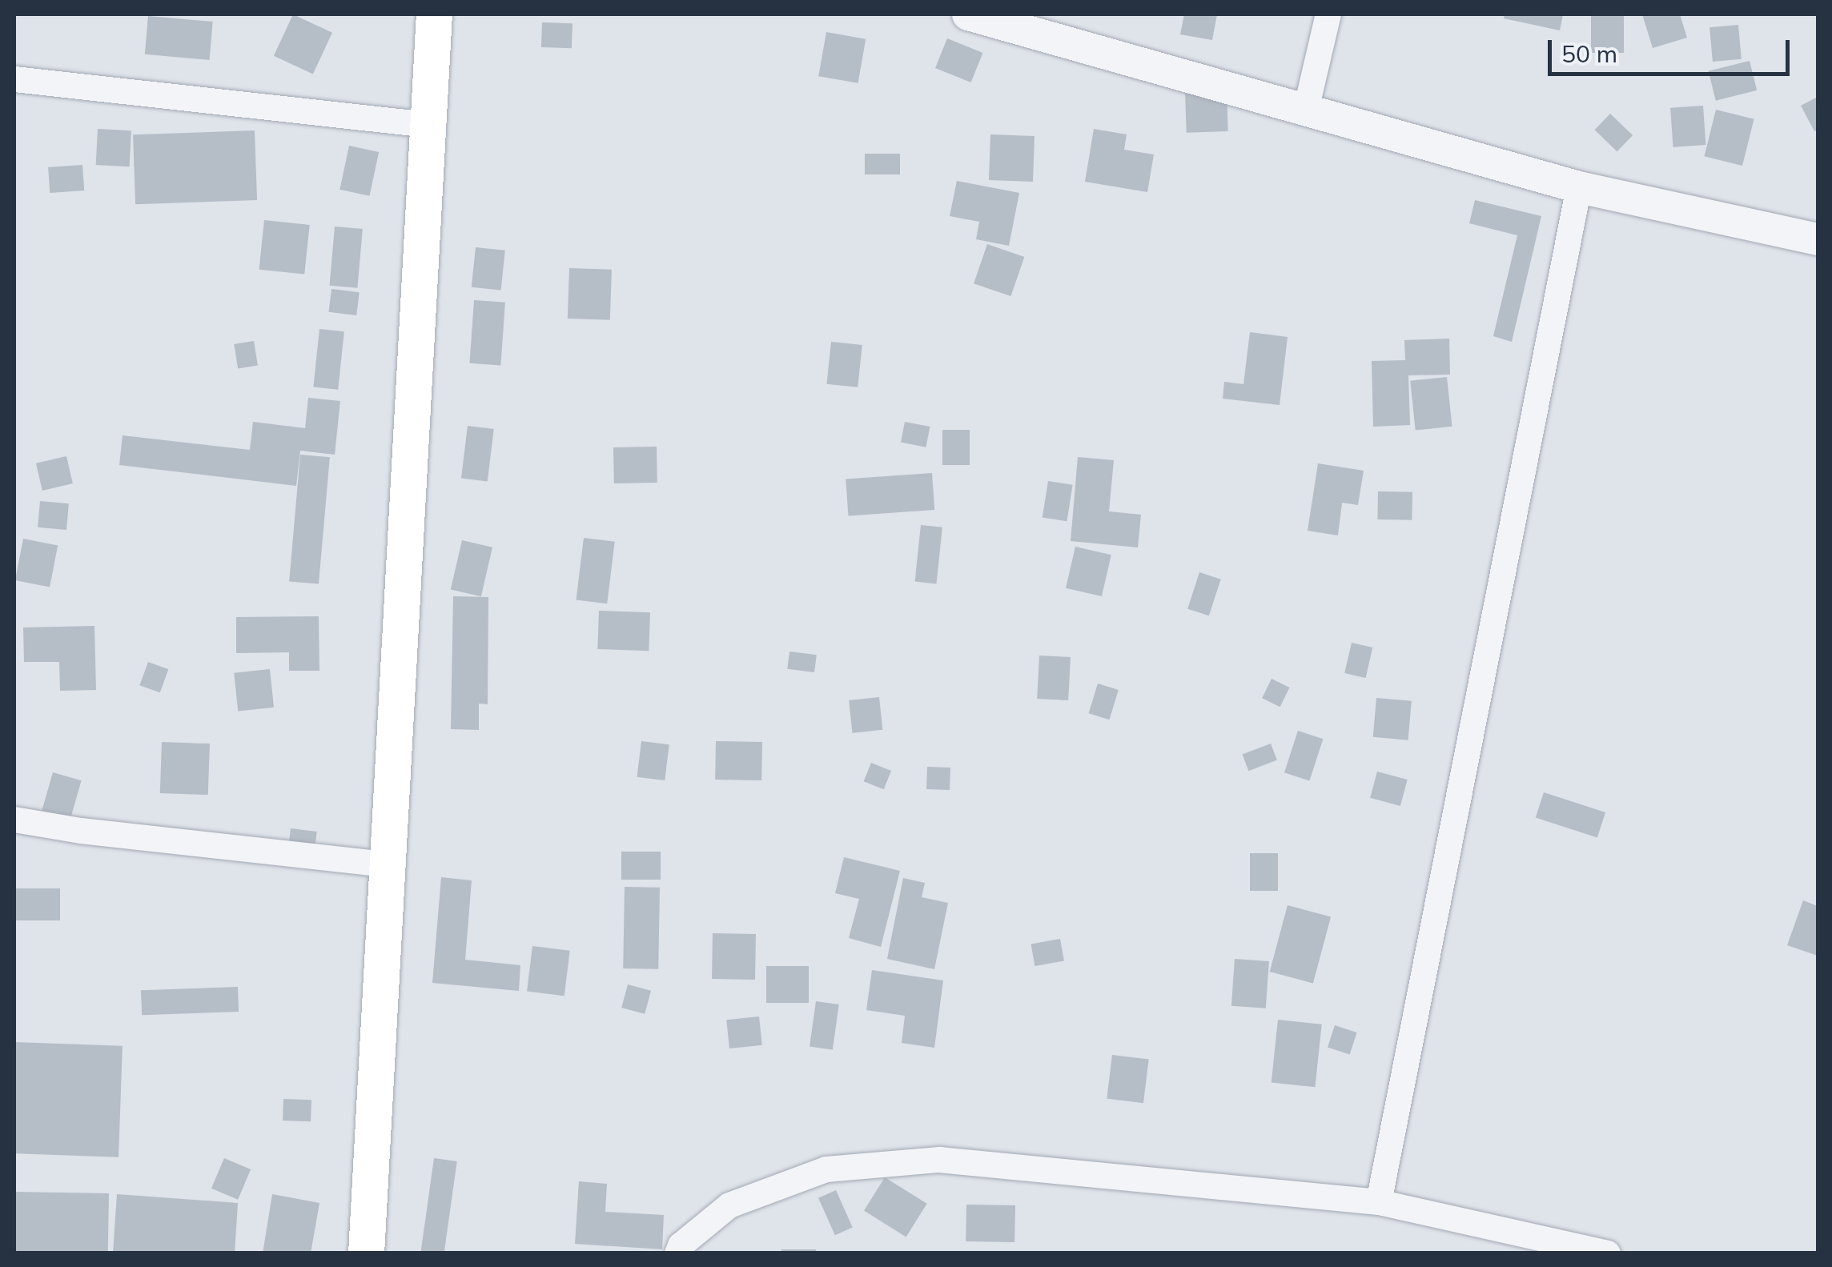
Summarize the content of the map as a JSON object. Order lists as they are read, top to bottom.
{
  "scale_bar": "50 m"
}
